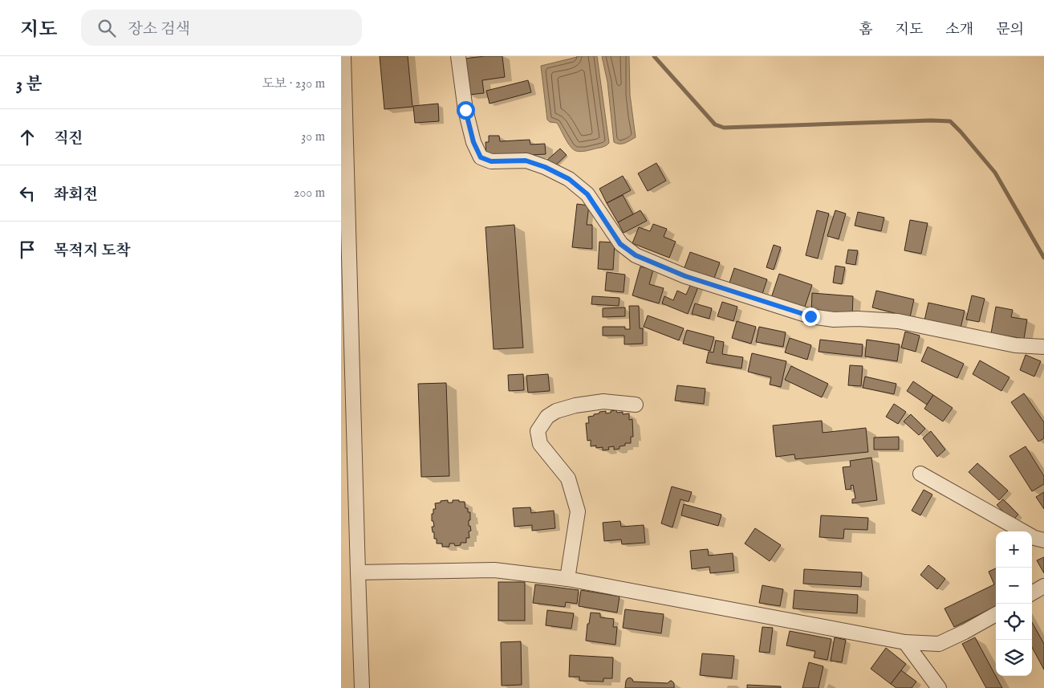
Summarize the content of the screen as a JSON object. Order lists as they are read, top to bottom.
{
  "page": {
    "header": "지도",
    "search": "장소 검색",
    "nav": [
      "홈",
      "지도",
      "소개",
      "문의"
    ],
    "heading": ["3 분", "도보 · 230 m"],
    "list": [
      ["직진", "30 m"],
      ["좌회전", "200 m"],
      "목적지 도착"
    ],
    "map_buttons": ["+", "−"]
  }
}
